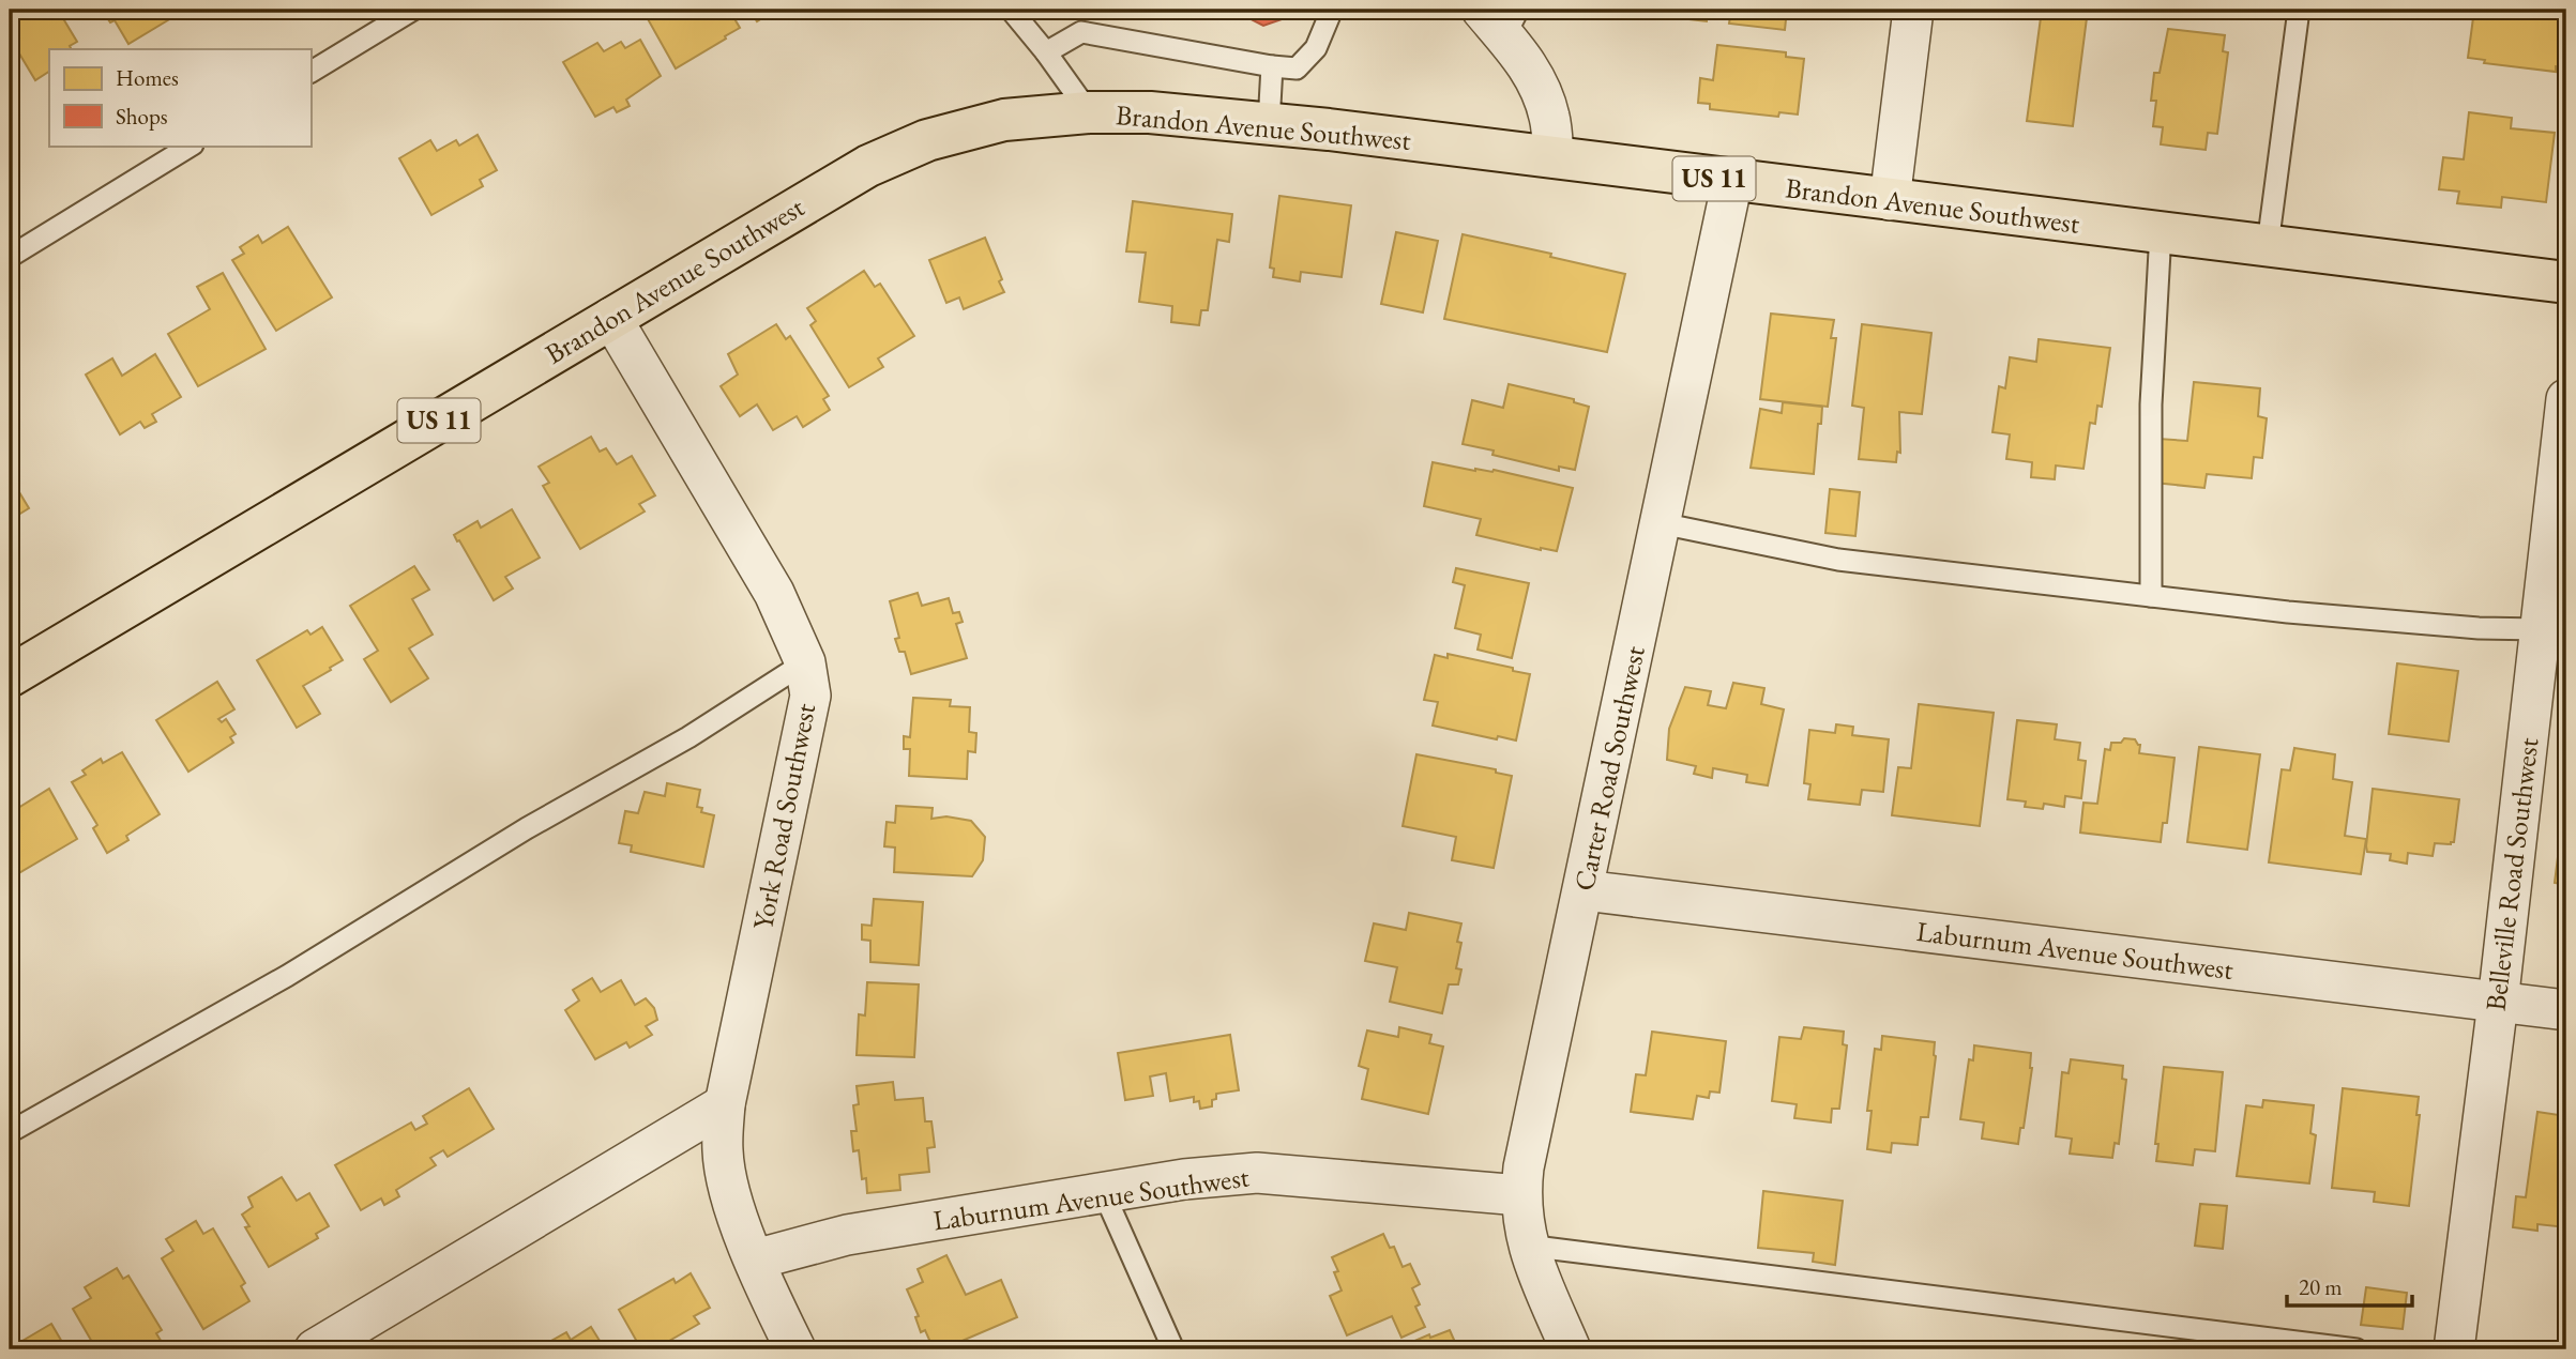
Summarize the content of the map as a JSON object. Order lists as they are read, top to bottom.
{
  "streets": {
    "main road": ["Brandon Avenue Southwest", "US 11"],
    "street": [
      "Carter Road Southwest",
      "York Road Southwest",
      "Belleville Road Southwest",
      "Laburnum Avenue Southwest"
    ]
  },
  "crossings": [
    ["Brandon Avenue Southwest", "Carter Road Southwest"],
    ["Brandon Avenue Southwest", "York Road Southwest"],
    ["Carter Road Southwest", "Laburnum Avenue Southwest"],
    ["York Road Southwest", "Laburnum Avenue Southwest"],
    ["Belleville Road Southwest", "Laburnum Avenue Southwest"]
  ],
  "legend": ["Homes", "Shops"],
  "scale_bar": "20 m"
}
